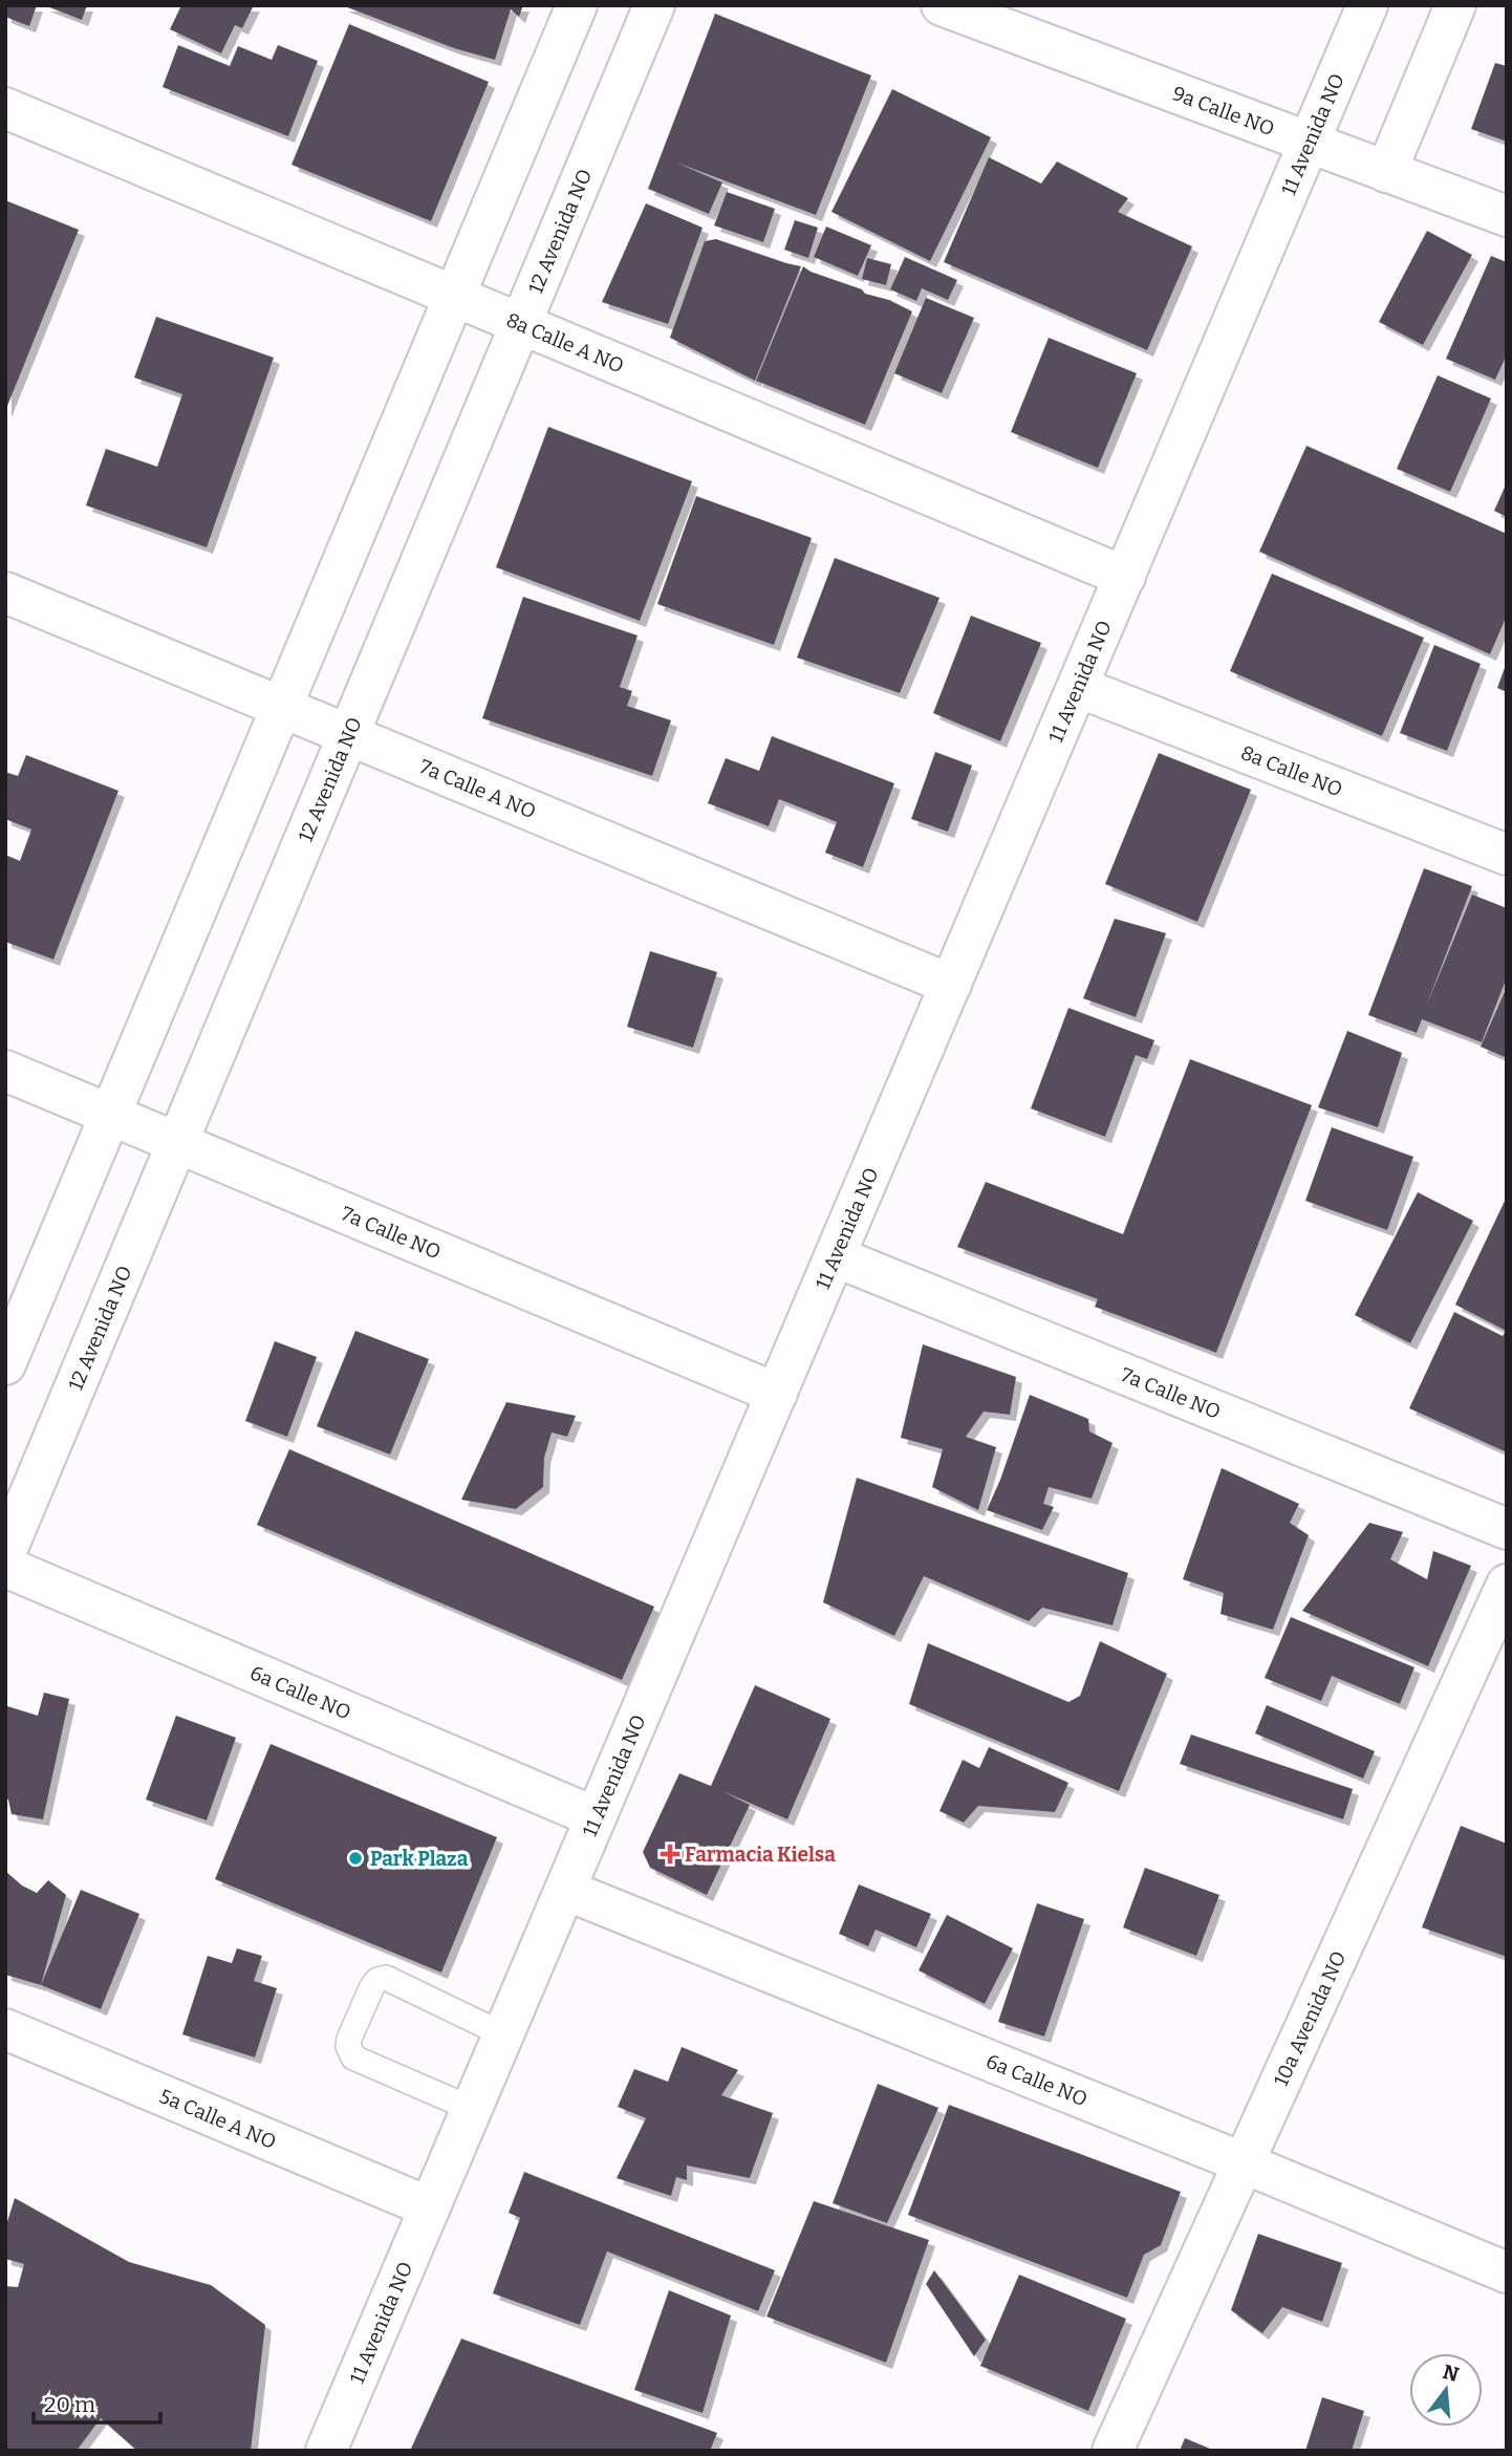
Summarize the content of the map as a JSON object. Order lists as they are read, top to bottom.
{
  "streets": {
    "street": [
      "9a Calle NO",
      "11 Avenida NO",
      "12 Avenida NO",
      "8a Calle A NO",
      "8a Calle NO",
      "7a Calle A NO",
      "7a Calle NO",
      "6a Calle NO",
      "10a Avenida NO",
      "5a Calle A NO"
    ]
  },
  "crossings": [
    ["9a Calle NO", "11 Avenida NO"],
    ["11 Avenida NO", "8a Calle A NO"],
    ["11 Avenida NO", "8a Calle NO"],
    ["11 Avenida NO", "7a Calle A NO"],
    ["11 Avenida NO", "7a Calle NO"],
    ["11 Avenida NO", "6a Calle NO"],
    ["11 Avenida NO", "5a Calle A NO"],
    ["12 Avenida NO", "8a Calle A NO"],
    ["12 Avenida NO", "7a Calle A NO"],
    ["12 Avenida NO", "7a Calle NO"],
    ["6a Calle NO", "10a Avenida NO"]
  ],
  "places": {
    "health": ["Farmacia Kielsa"],
    "other": ["Park Plaza"]
  },
  "scale_bar": "20 m",
  "north": "top"
}
